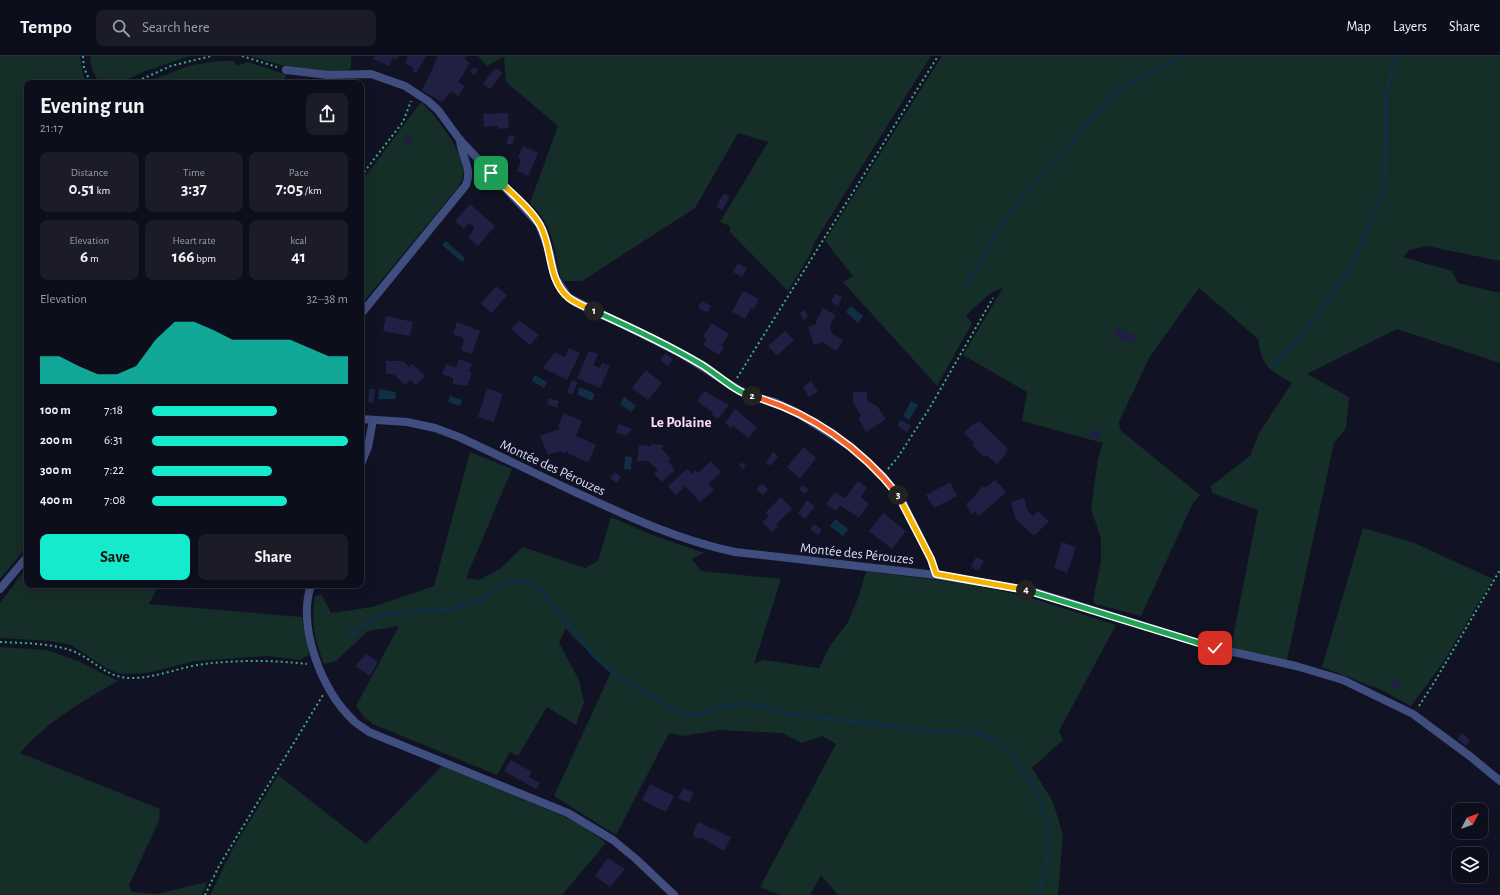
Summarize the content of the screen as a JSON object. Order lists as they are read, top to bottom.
{
  "streets": {
    "street": ["Montée des Pérouzes"]
  },
  "districts": ["Le Polaine"],
  "north": "top right",
  "page": {
    "header": "Tempo",
    "search": "Search here",
    "nav": ["Map", "Layers", "Share"],
    "heading": ["Evening run", "21:17"],
    "stats": [
      ["Distance", "0.51 km"],
      ["Time", "3:37"],
      ["Pace", "7:05 /km"],
      ["Elevation", "6 m"],
      ["Heart rate", "166 bpm"],
      ["kcal", "41"]
    ],
    "chart": ["Elevation", "32–38 m"],
    "pins": [
      "1",
      "2",
      "3",
      "4"
    ],
    "list": [
      {
        "name": "100 m",
        "note": "7:18"
      },
      {
        "name": "200 m",
        "note": "6:31"
      },
      {
        "name": "300 m",
        "note": "7:22"
      },
      {
        "name": "400 m",
        "note": "7:08"
      }
    ],
    "buttons": ["Save", "Share"]
  }
}
